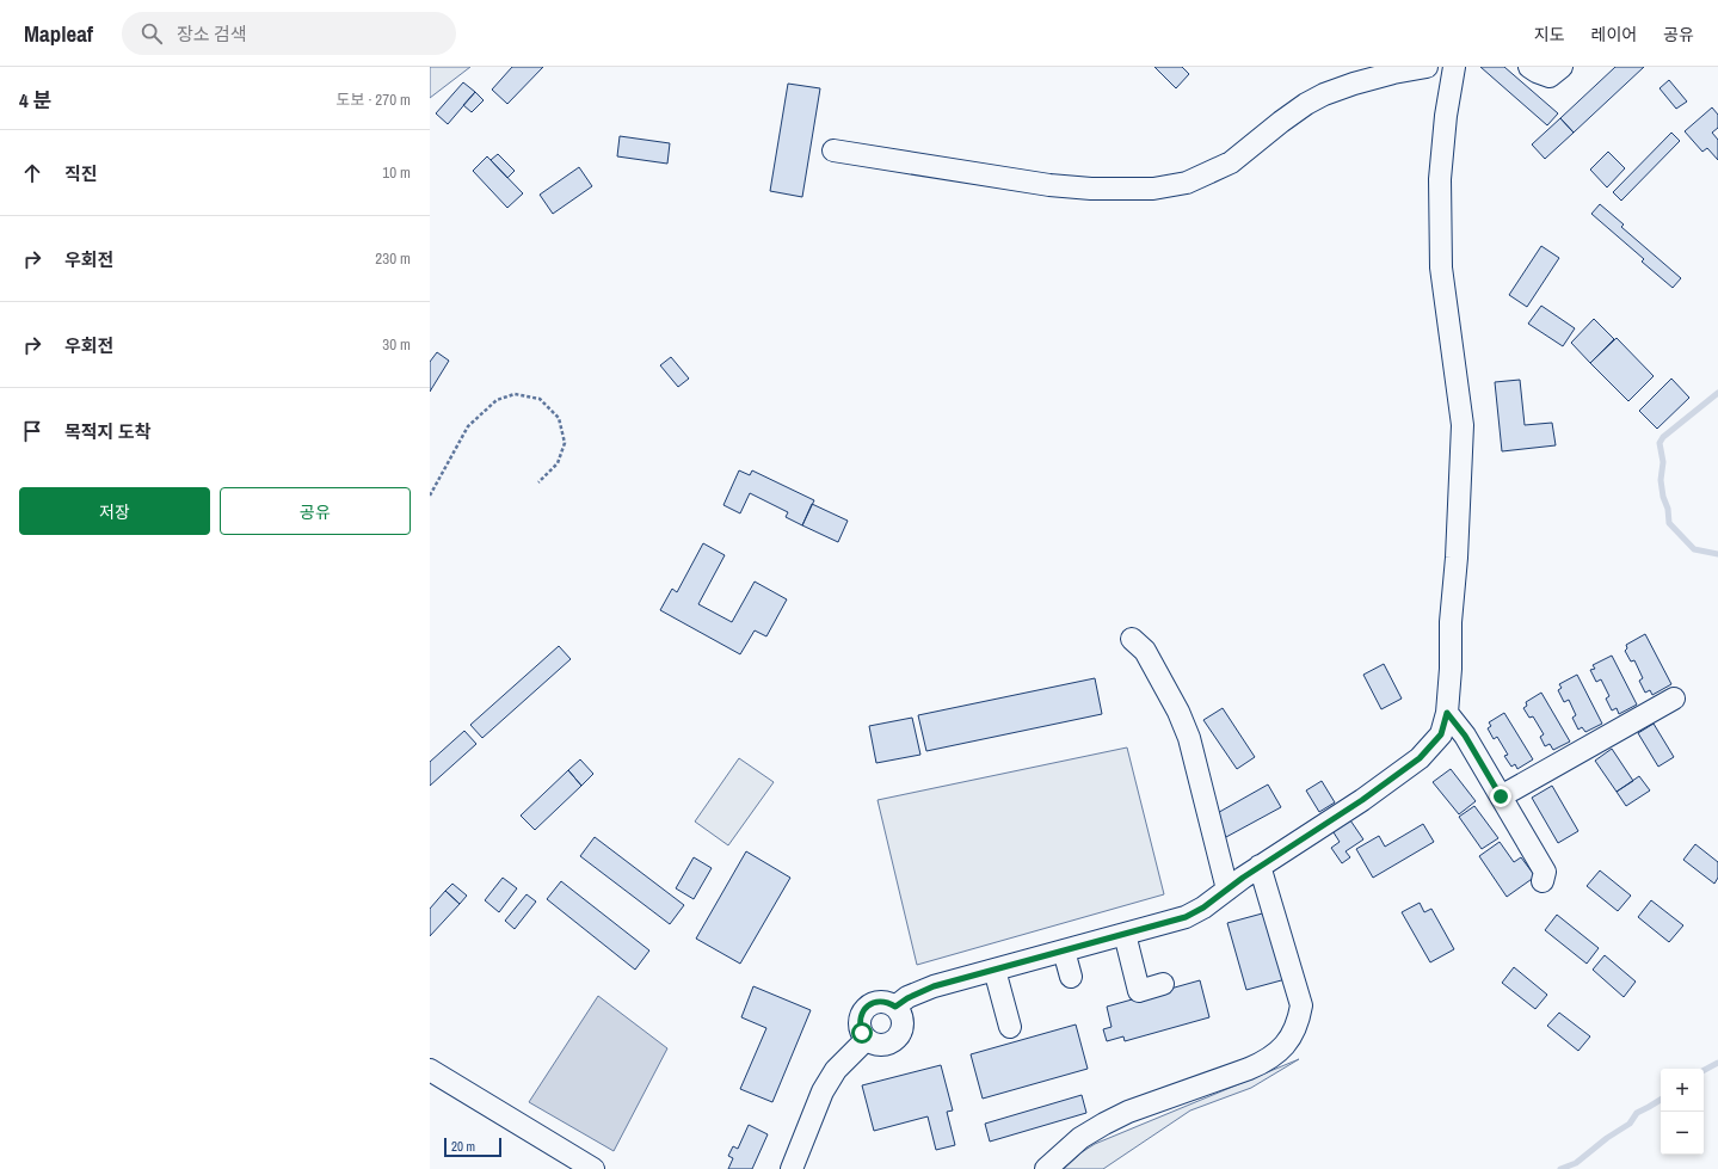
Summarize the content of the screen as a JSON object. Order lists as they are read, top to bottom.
{
  "scale_bar": "20 m",
  "page": {
    "header": "Mapleaf",
    "search": "장소 검색",
    "nav": ["지도", "레이어", "공유"],
    "heading": ["4 분", "도보 · 270 m"],
    "list": [
      ["직진", "10 m"],
      ["우회전", "230 m"],
      ["우회전", "30 m"],
      "목적지 도착"
    ],
    "buttons": ["저장", "공유"],
    "map_buttons": ["+", "−"],
    "scale": "20 m"
  }
}
